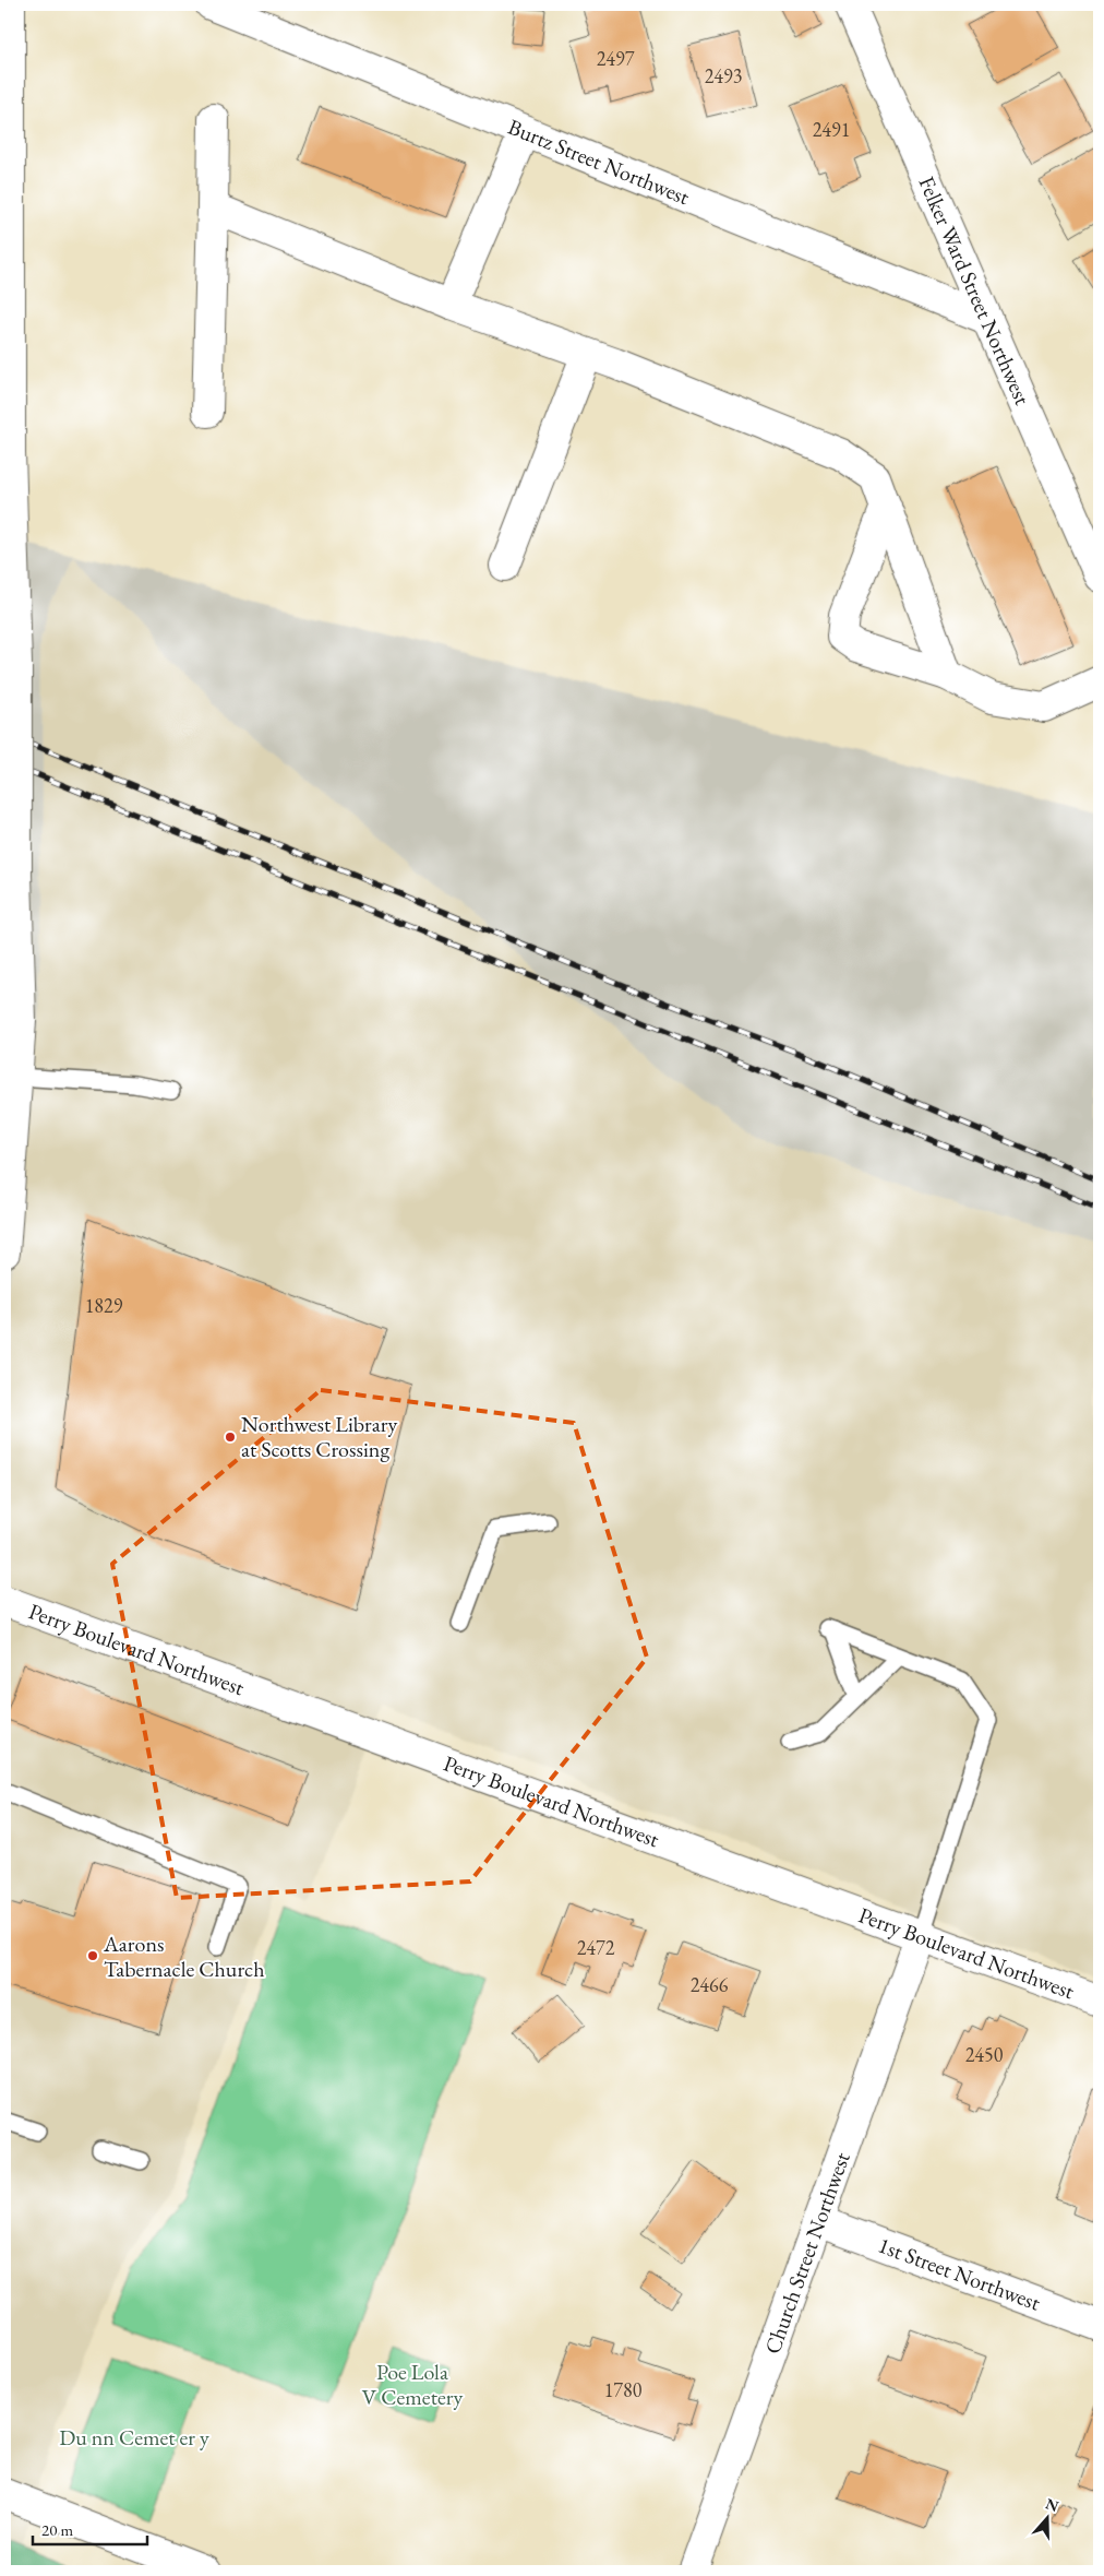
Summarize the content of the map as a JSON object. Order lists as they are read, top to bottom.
{
  "streets": {
    "street": [
      "Burtz Street Northwest",
      "Felker Ward Street Northwest",
      "Perry Boulevard Northwest",
      "Church Street Northwest",
      "1st Street Northwest"
    ]
  },
  "crossings": [
    ["Burtz Street Northwest", "Felker Ward Street Northwest"],
    ["Perry Boulevard Northwest", "Church Street Northwest"],
    ["Church Street Northwest", "1st Street Northwest"]
  ],
  "parks": ["Poe Lola V Cemetery", "Du nn Cemet er y"],
  "places": ["Northwest Library at Scotts Crossing", "Aarons Tabernacle Church"],
  "house_numbers": [
    "2497",
    "2493",
    "2491",
    "1829",
    "2472",
    "2466",
    "2450",
    "1780"
  ],
  "scale_bar": "20 m",
  "north": "top"
}
